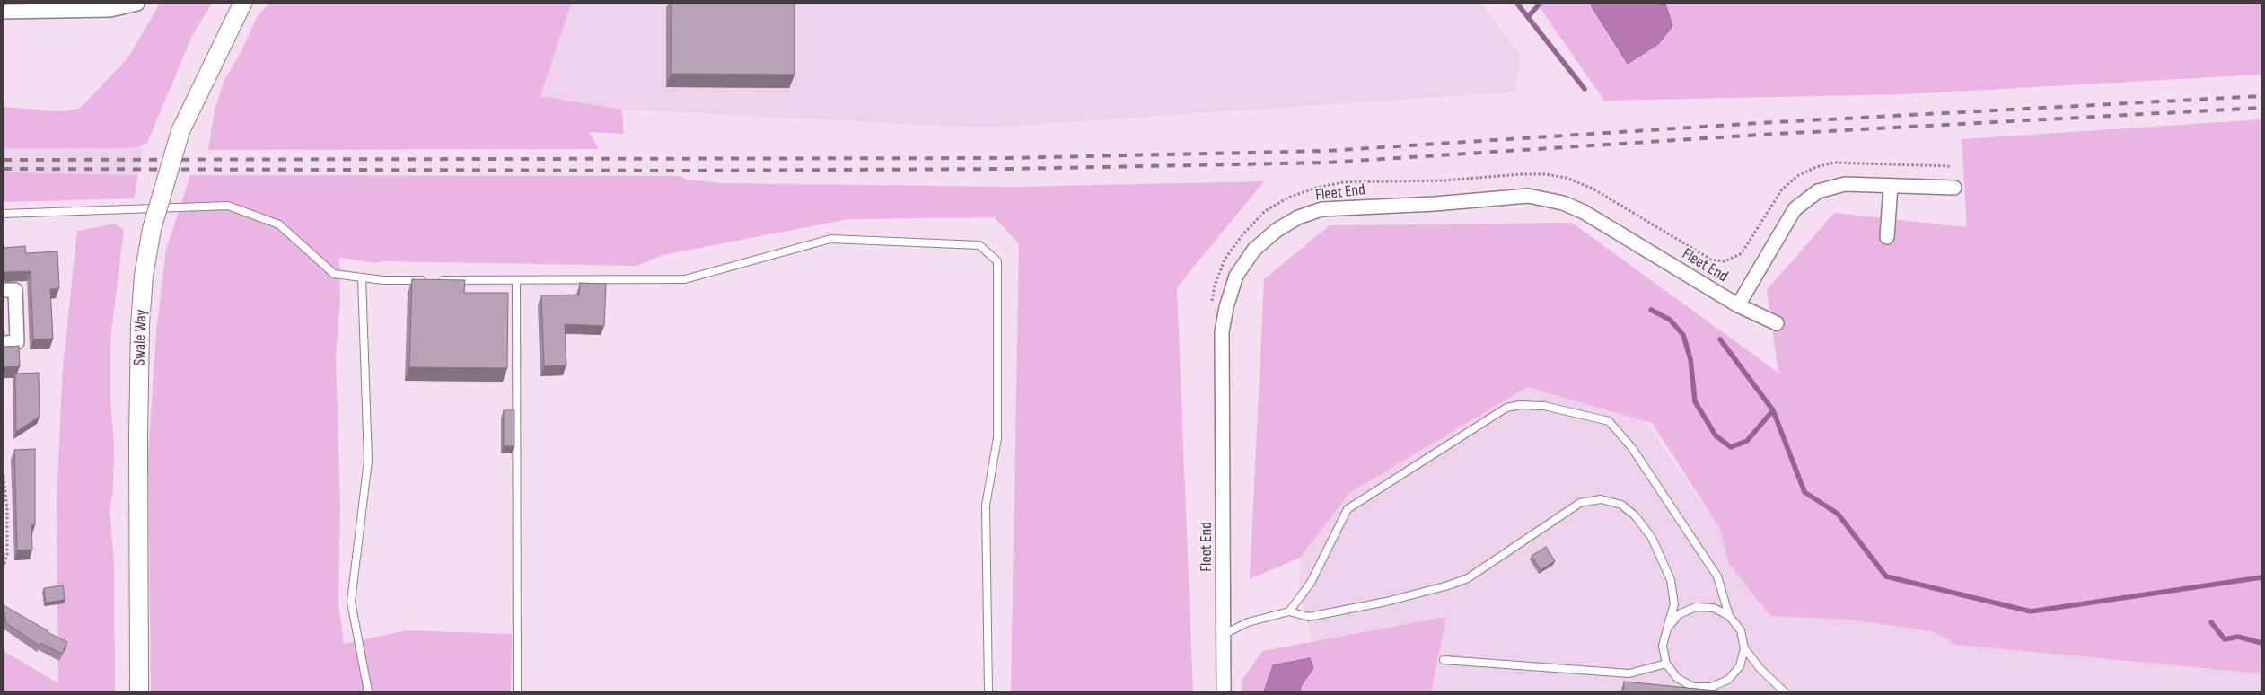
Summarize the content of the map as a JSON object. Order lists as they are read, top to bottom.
{
  "streets": {
    "main road": ["Swale Way"],
    "street": ["Fleet End"]
  }
}
